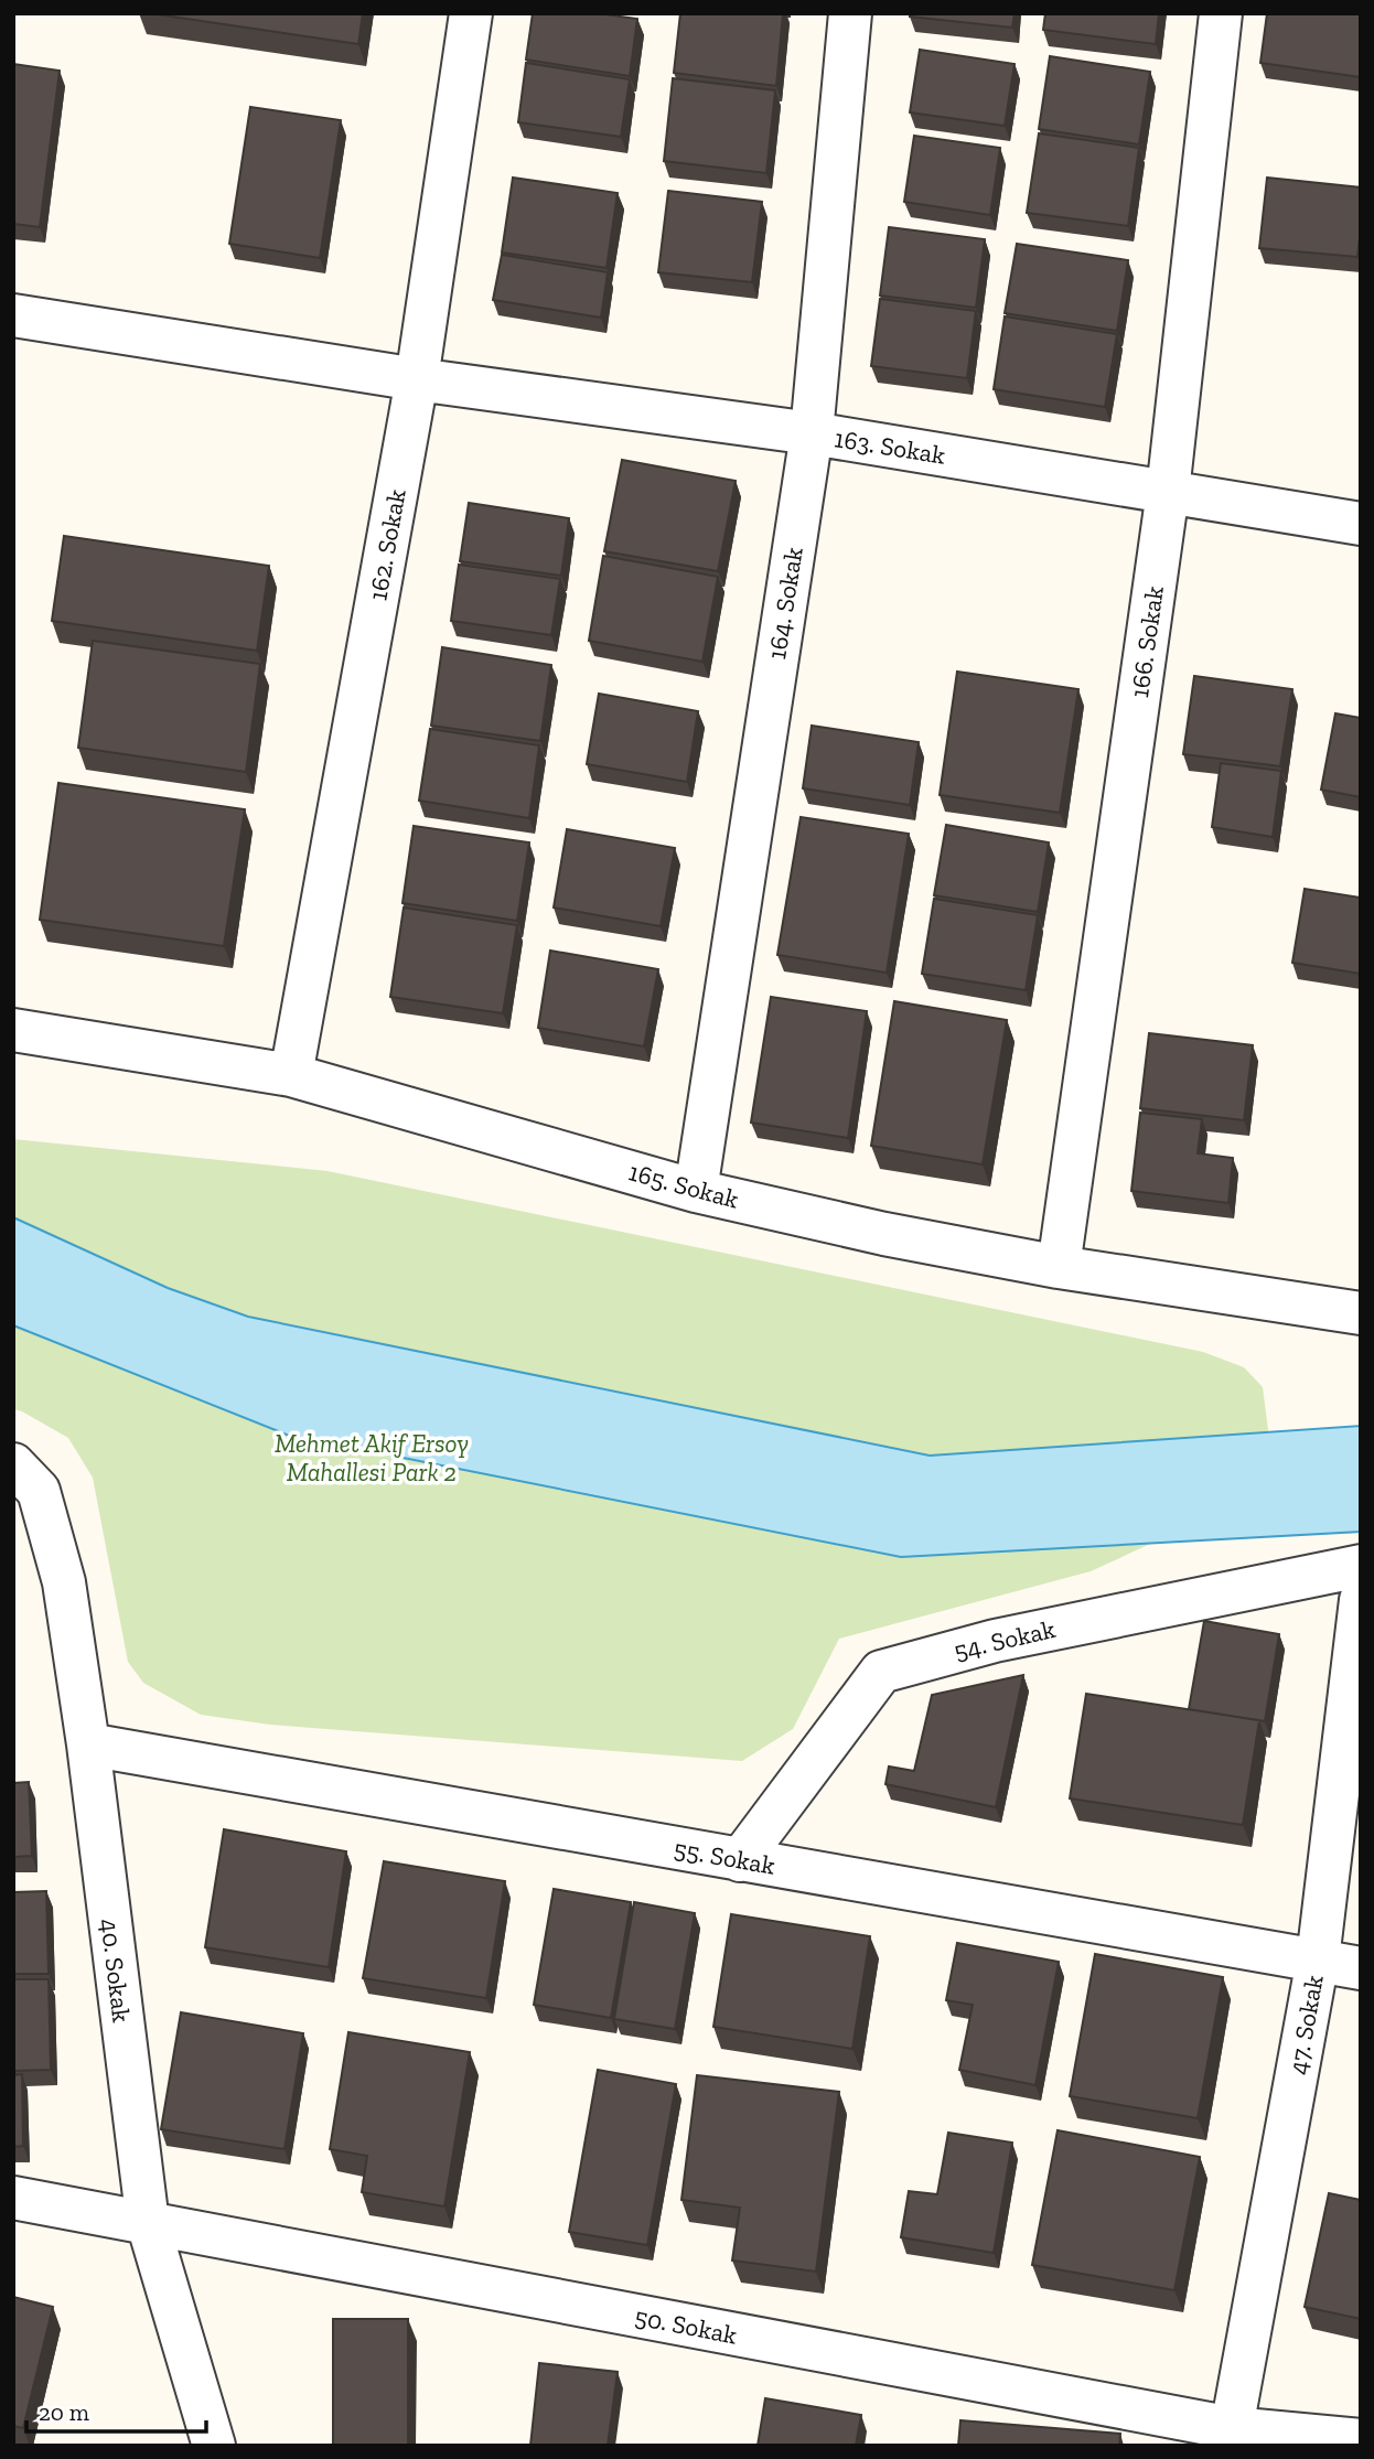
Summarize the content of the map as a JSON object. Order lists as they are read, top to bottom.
{
  "streets": {
    "street": [
      "163. Sokak",
      "162. Sokak",
      "164. Sokak",
      "166. Sokak",
      "165. Sokak",
      "54. Sokak",
      "55. Sokak",
      "40. Sokak",
      "47. Sokak",
      "50. Sokak"
    ]
  },
  "crossings": [
    ["163. Sokak", "162. Sokak"],
    ["163. Sokak", "164. Sokak"],
    ["163. Sokak", "166. Sokak"],
    ["162. Sokak", "165. Sokak"],
    ["164. Sokak", "165. Sokak"],
    ["166. Sokak", "165. Sokak"],
    ["54. Sokak", "55. Sokak"],
    ["55. Sokak", "40. Sokak"],
    ["55. Sokak", "47. Sokak"],
    ["40. Sokak", "50. Sokak"],
    ["47. Sokak", "50. Sokak"]
  ],
  "parks": ["Mehmet Akif Ersoy Mahallesi Park 2"],
  "scale_bar": "20 m"
}
